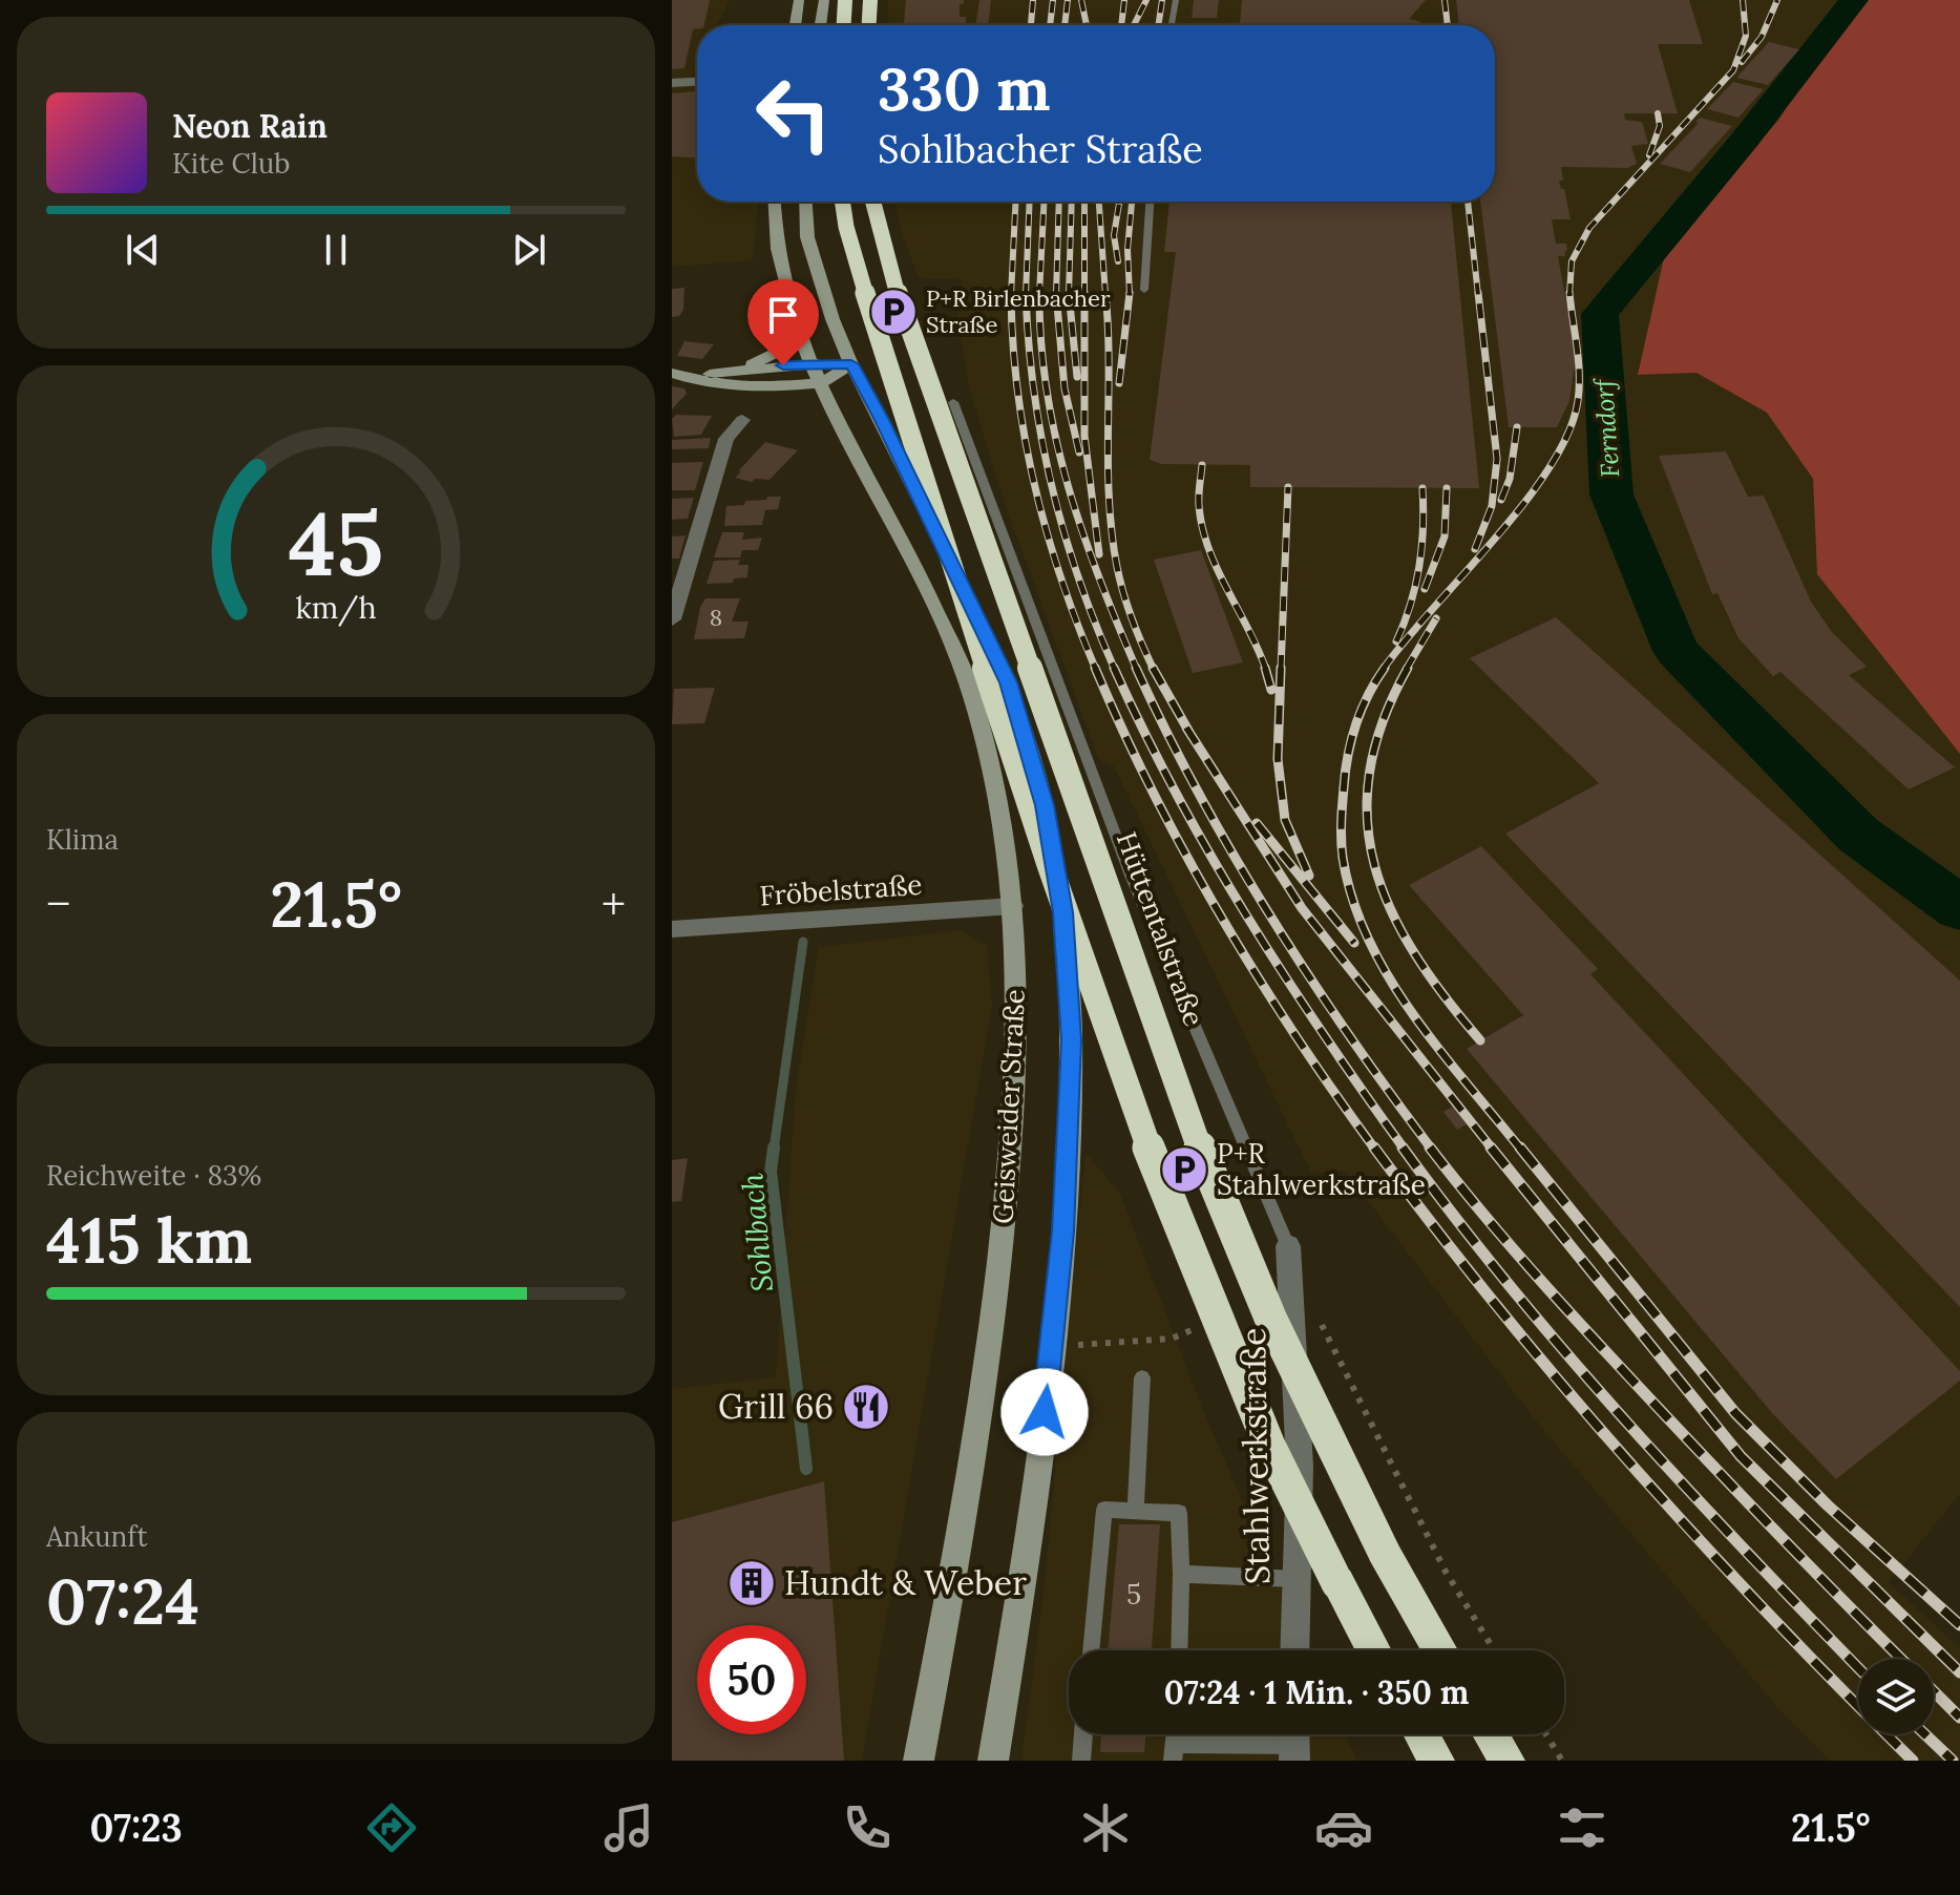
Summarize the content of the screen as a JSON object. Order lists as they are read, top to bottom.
{
  "streets": {
    "highway": ["Hüttentalstraße"],
    "main road": ["Geisweider Straße"],
    "street": ["Fröbelstraße", "Stahlwerkstraße"]
  },
  "crossings": [
    ["Fröbelstraße", "Geisweider Straße"]
  ],
  "water": ["Ferndorf", "Sohlbach"],
  "places": {
    "parking": ["P+R Birlenbacher Straße", "P+R Stahlwerkstraße"],
    "restaurant": ["Grill 66"],
    "building": ["Hundt & Weber"]
  },
  "house_numbers": ["8", "5"],
  "page": {
    "turn": ["330 m", "Sohlbacher Straße"],
    "song": ["Neon Rain", "Kite Club"],
    "tile": [
      "Klima",
      ["Reichweite · 83%", "415 km"],
      ["Ankunft", "07:24"]
    ],
    "heat": ["−", "21.5°", "+"],
    "limit": "50",
    "trip": "07:24 · 1 Min. · 350 m",
    "tabs": ["07:23", "21.5°"],
    "gauge": ["45", "km/h"]
  }
}
